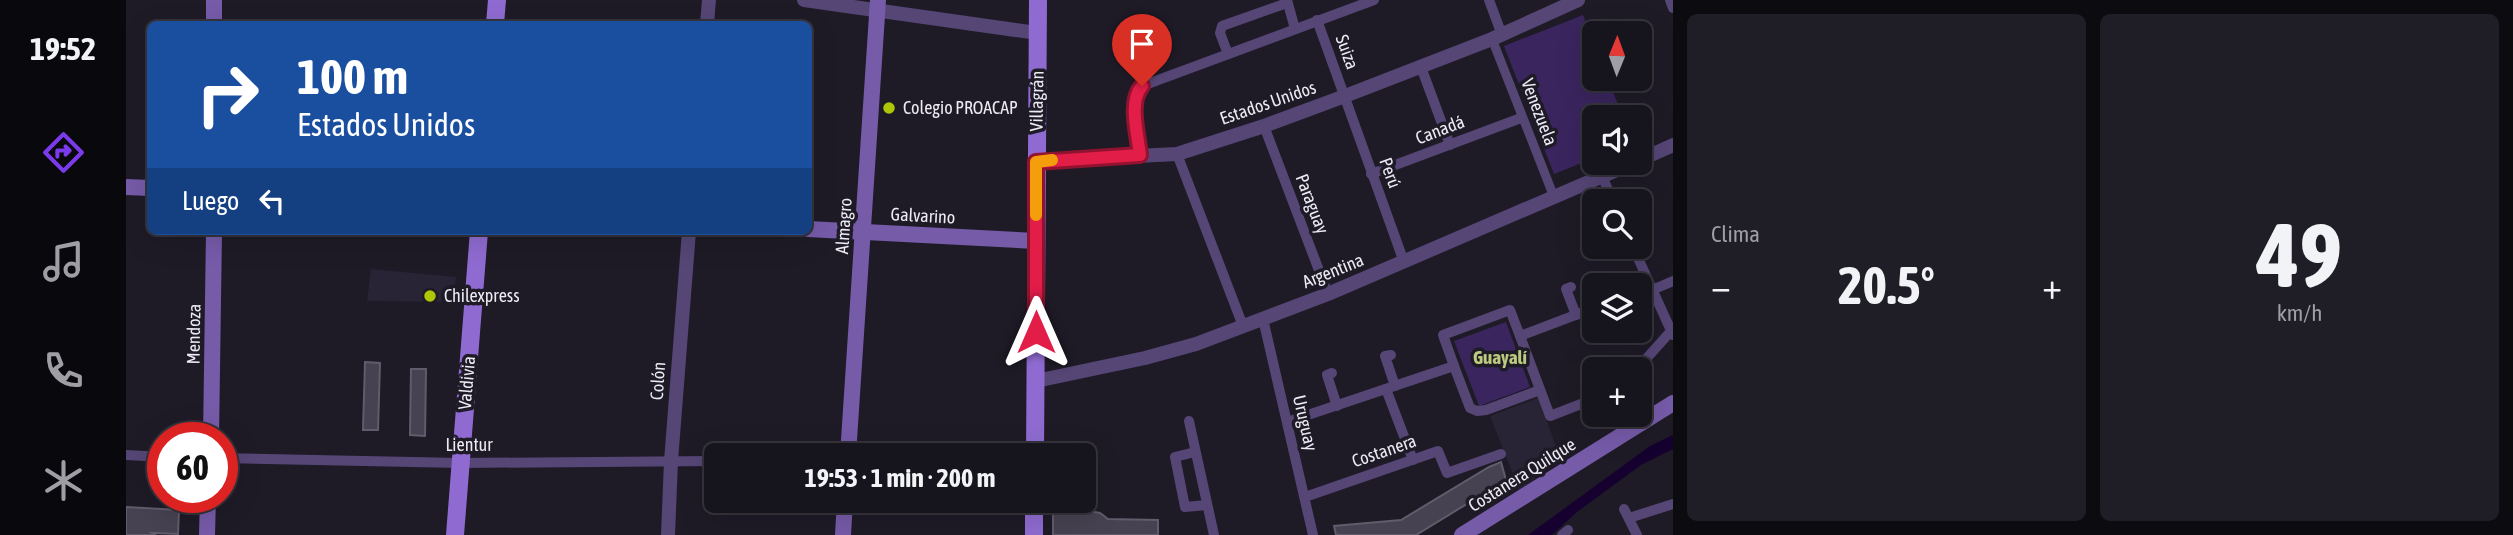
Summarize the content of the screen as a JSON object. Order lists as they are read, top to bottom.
{
  "streets": {
    "main road": [
      "Villagrán",
      "Galvarino",
      "Almagro",
      "Mendoza",
      "Valdivia",
      "Costanera Quilque"
    ],
    "street": [
      "Suiza",
      "Estados Unidos",
      "Venezuela",
      "Canadá",
      "Perú",
      "Paraguay",
      "Argentina",
      "Colón",
      "Uruguay",
      "Lientur",
      "Costanera"
    ]
  },
  "crossings": [
    ["Suiza", "Estados Unidos"],
    ["Suiza", "Perú"],
    ["Villagrán", "Estados Unidos"],
    ["Villagrán", "Galvarino"],
    ["Villagrán", "Argentina"],
    ["Estados Unidos", "Venezuela"],
    ["Estados Unidos", "Perú"],
    ["Estados Unidos", "Paraguay"],
    ["Venezuela", "Canadá"],
    ["Venezuela", "Argentina"],
    ["Canadá", "Perú"],
    ["Perú", "Argentina"],
    ["Paraguay", "Argentina"],
    ["Galvarino", "Almagro"],
    ["Argentina", "Uruguay"],
    ["Colón", "Lientur"],
    ["Valdivia", "Lientur"],
    ["Uruguay", "Costanera"]
  ],
  "districts": ["Guayalí"],
  "places": ["Colegio PROACAP", "Chilexpress"],
  "north": "top",
  "page": {
    "tabs": "19:52",
    "tile": [
      "Clima",
      ["49", "km/h"]
    ],
    "map_buttons": "+",
    "turn": ["100 m", "Estados Unidos"],
    "then": "Luego",
    "heat": ["−", "20.5°", "+"],
    "limit": "60",
    "trip": "19:53 · 1 min · 200 m"
  }
}
